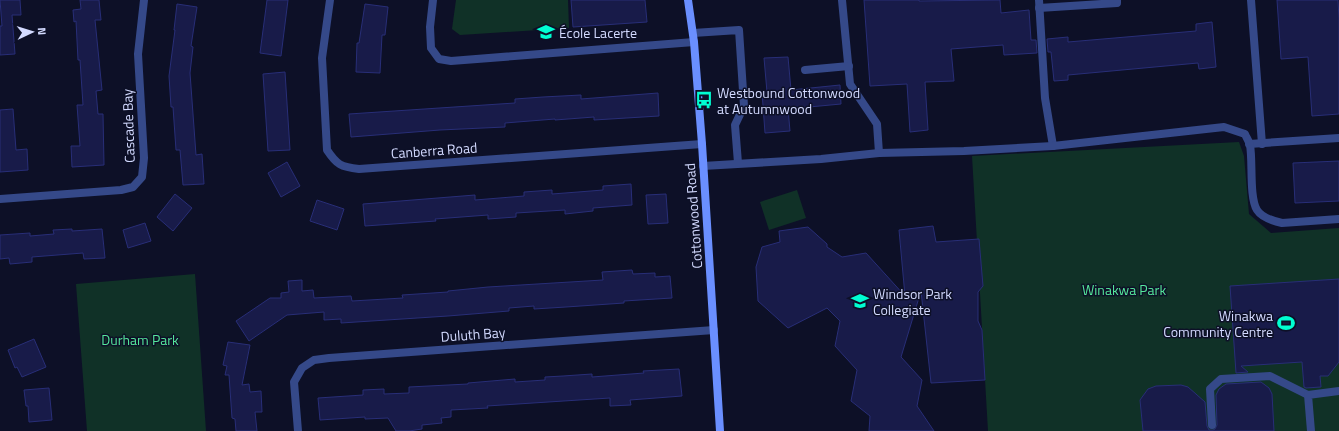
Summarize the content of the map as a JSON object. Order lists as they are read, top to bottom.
{
  "streets": {
    "street": [
      "Cascade Bay",
      "Canberra Road",
      "Cottonwood Road",
      "Duluth Bay"
    ]
  },
  "crossings": [
    ["Canberra Road", "Cottonwood Road"],
    ["Cottonwood Road", "Duluth Bay"]
  ],
  "parks": ["Winakwa Park", "Durham Park"],
  "places": {
    "school or university": ["École Lacerte", "Windsor Park Collegiate"],
    "bus stop": ["Westbound Cottonwood at Autumnwood"],
    "sports": ["Winakwa Community Centre"]
  },
  "north": "right"
}
